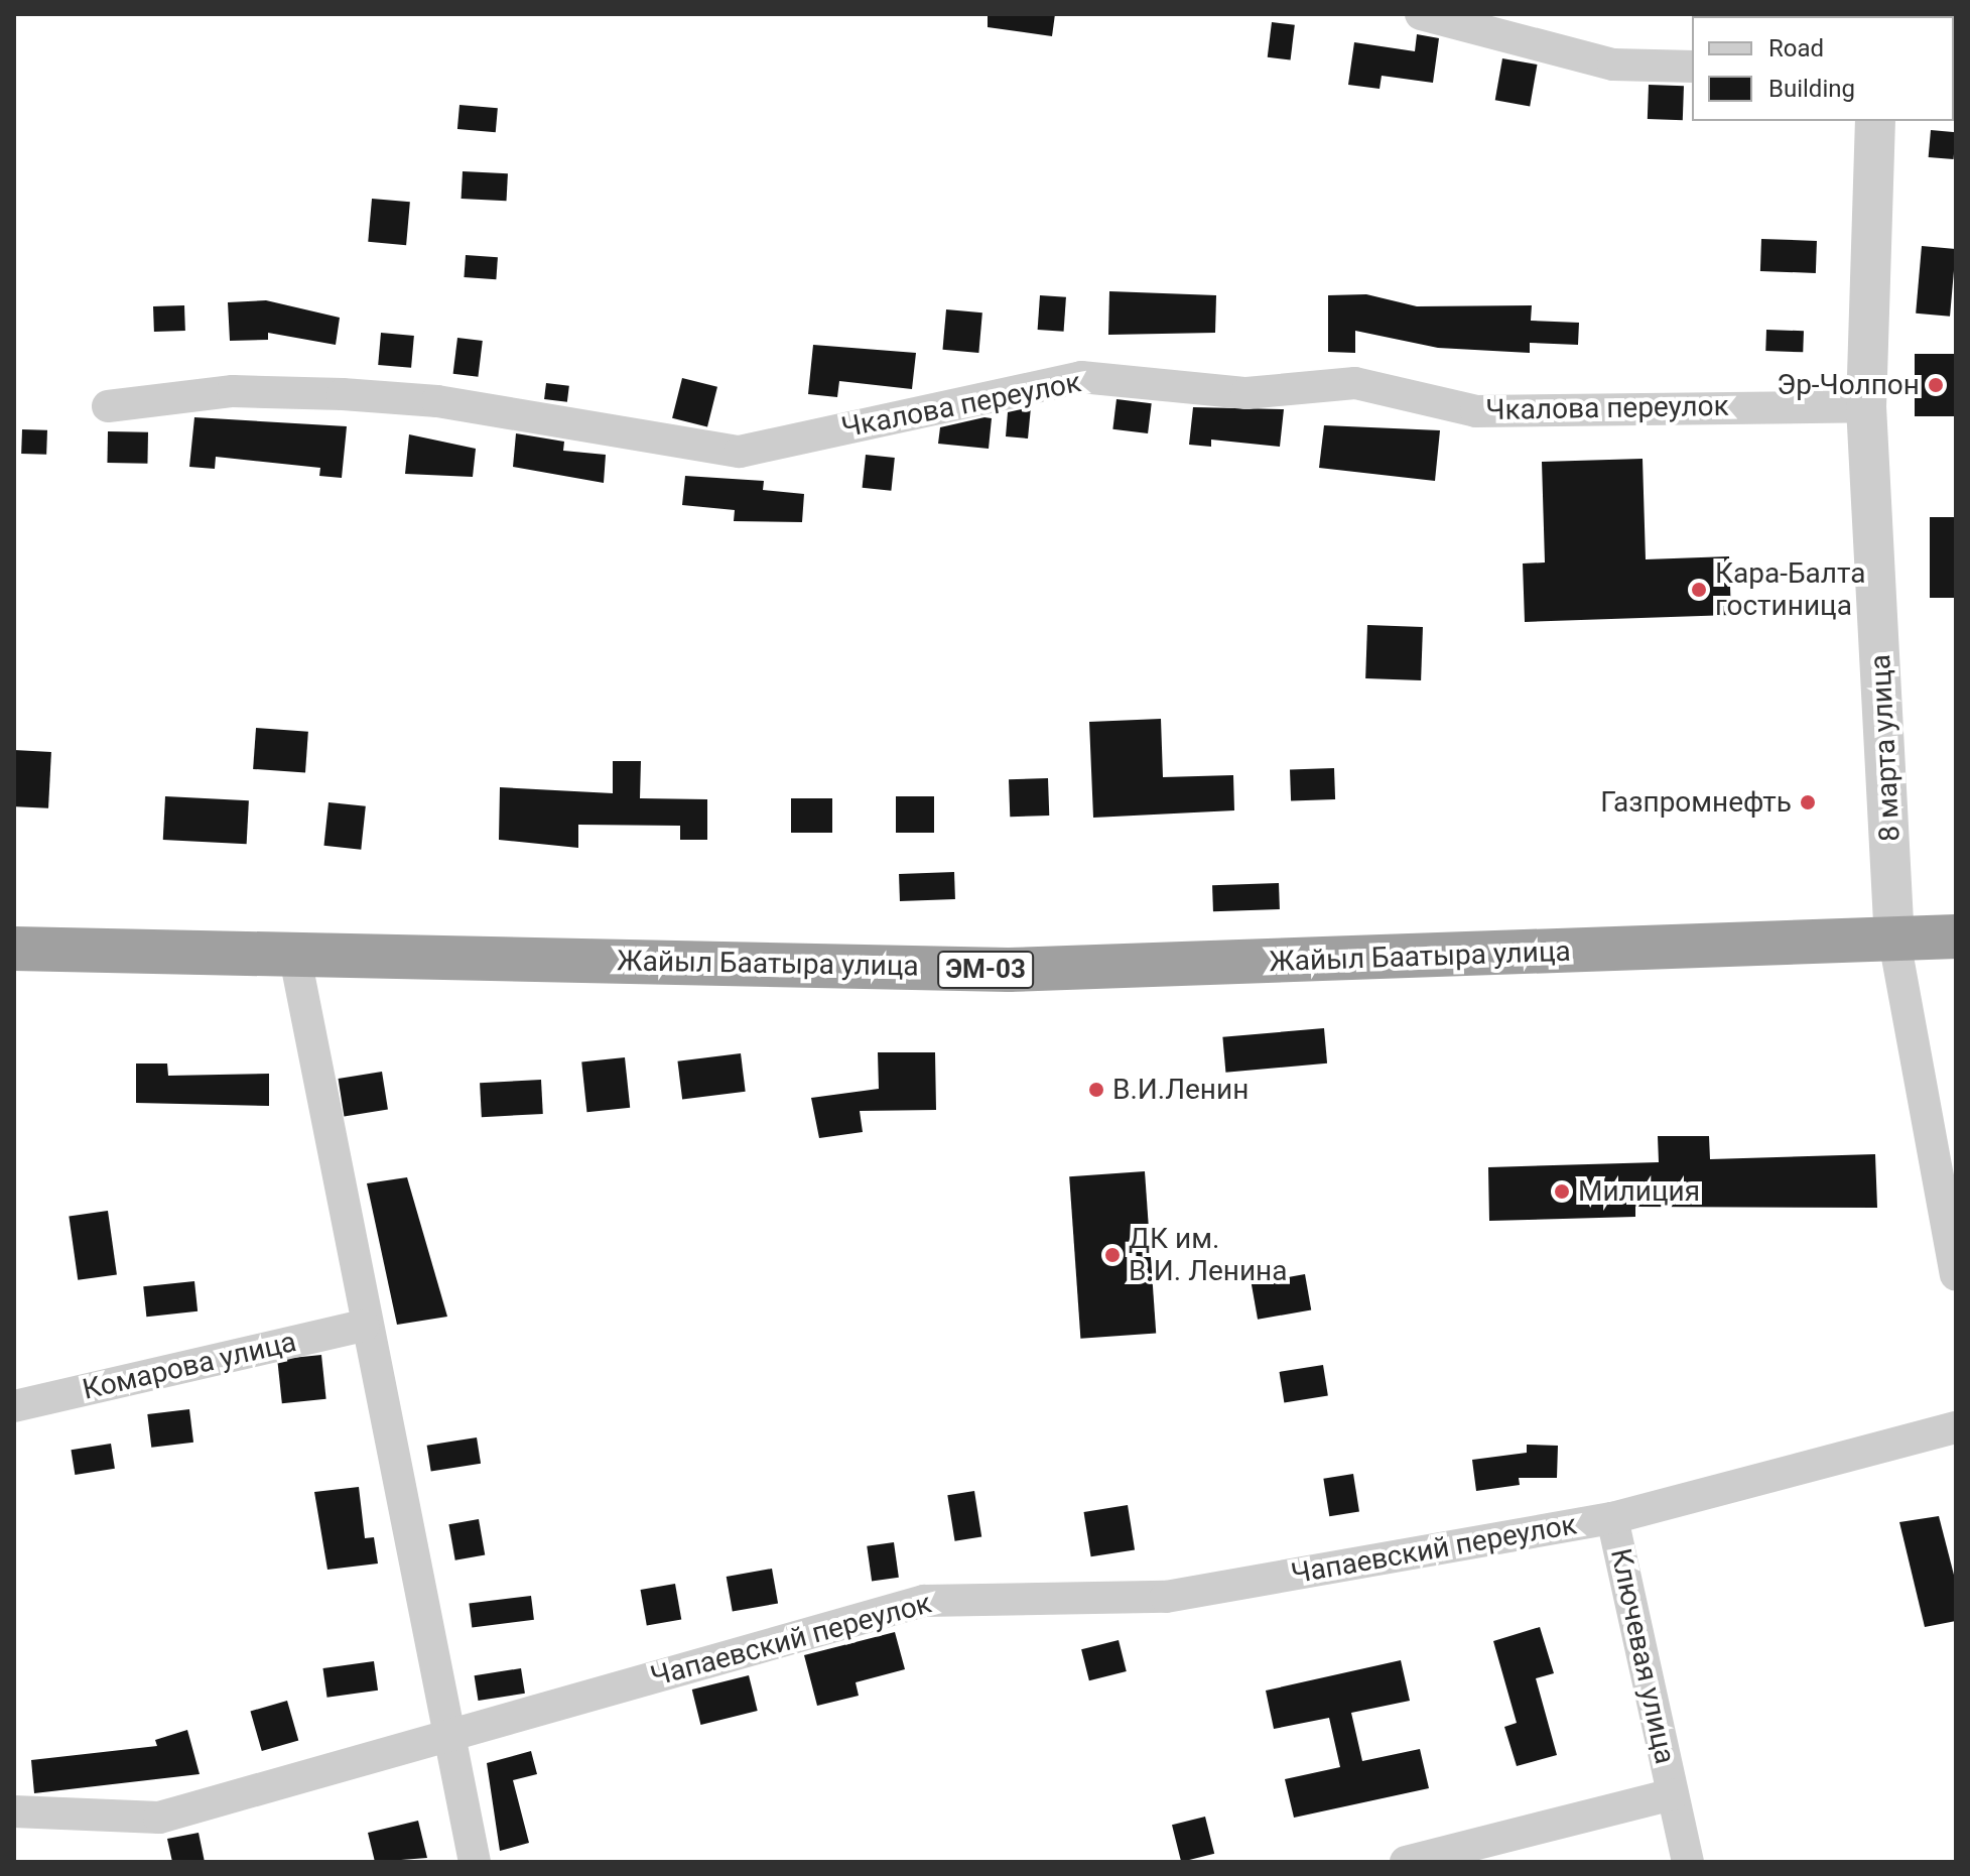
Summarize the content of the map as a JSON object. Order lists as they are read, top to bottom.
{
  "streets": {
    "highway": ["Жайыл Баатыра улица", "ЭМ-03"],
    "street": [
      "Чкалова переулок",
      "8 марта улица",
      "Комарова улица",
      "Чапаевский переулок",
      "Ключевая улица"
    ]
  },
  "crossings": [
    ["Чкалова переулок", "8 марта улица"],
    ["8 марта улица", "Жайыл Баатыра улица"],
    ["Чапаевский переулок", "Ключевая улица"]
  ],
  "places": [
    "Эр-Чолпон",
    "Кара-Балта гостиница",
    "Газпромнефть",
    "В.И.Ленин",
    "Милиция",
    "ДК им. В.И. Ленина"
  ],
  "legend": ["Road", "Building"]
}
